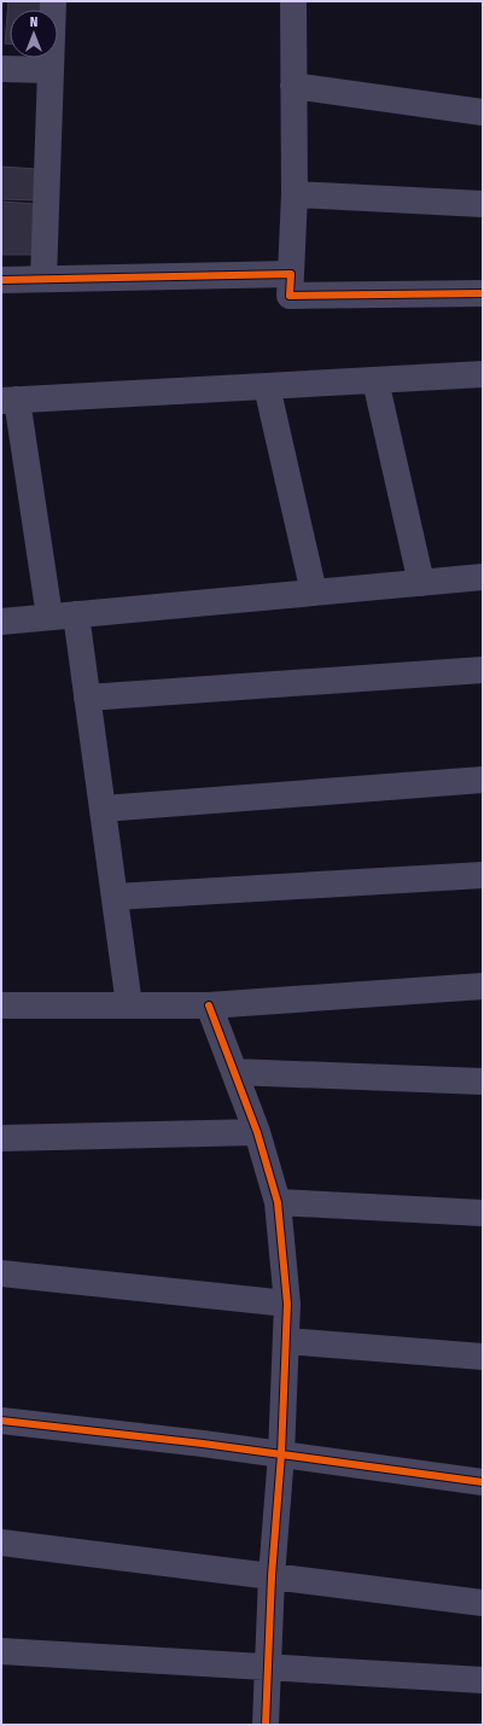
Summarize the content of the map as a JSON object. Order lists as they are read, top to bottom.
{
  "north": "top"
}
